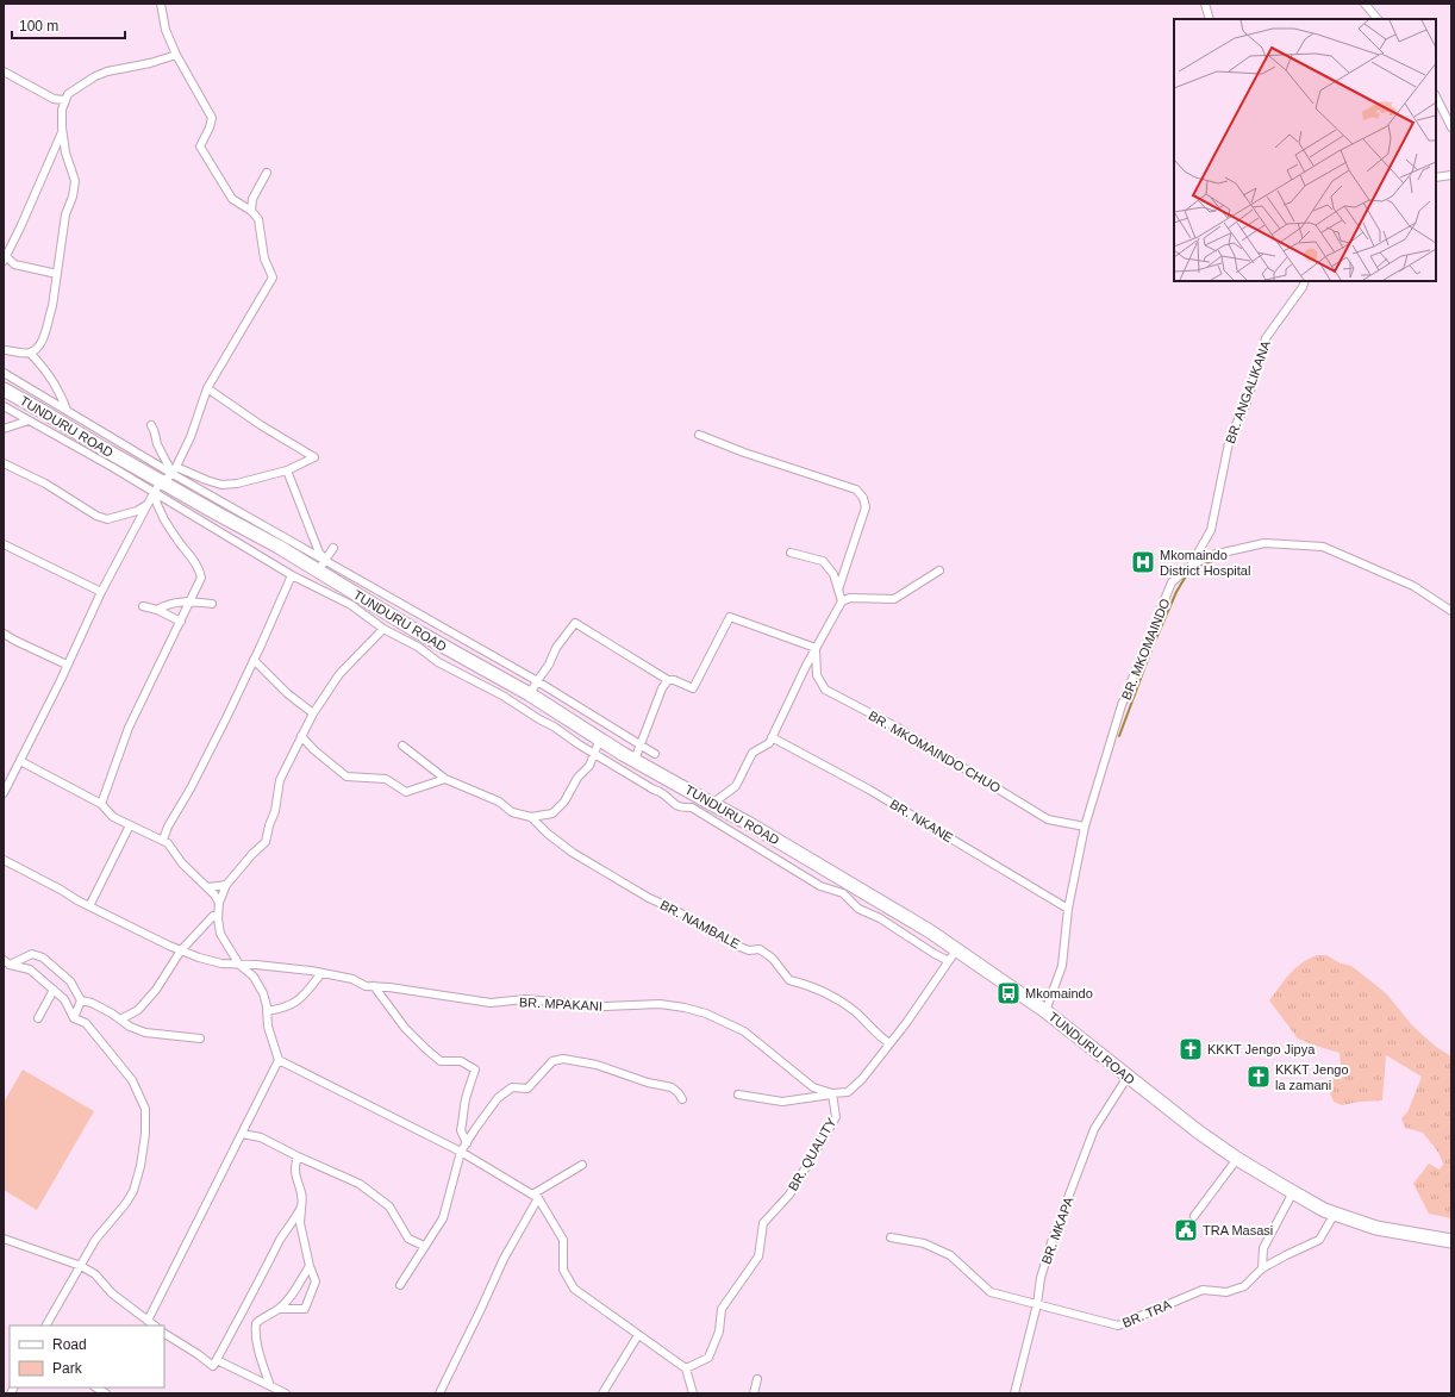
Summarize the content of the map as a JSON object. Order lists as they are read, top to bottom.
{
  "streets": {
    "highway": ["TUNDURU ROAD"],
    "street": [
      "BR. ANGALIKANA",
      "BR. MKOMAINDO",
      "BR. MKOMAINDO CHUO",
      "BR. NKANE",
      "BR. NAMBALE",
      "BR. MPAKANI",
      "BR. QUALITY",
      "BR. MKAPA",
      "BR. TRA"
    ]
  },
  "crossings": [
    ["BR. ANGALIKANA", "BR. MKOMAINDO"],
    ["TUNDURU ROAD", "BR. MKOMAINDO"],
    ["TUNDURU ROAD", "BR. MKAPA"],
    ["TUNDURU ROAD", "BR. TRA"],
    ["BR. MKOMAINDO", "BR. MKOMAINDO CHUO"],
    ["BR. MKOMAINDO", "BR. NKANE"],
    ["BR. MPAKANI", "BR. QUALITY"],
    ["BR. MKAPA", "BR. TRA"]
  ],
  "places": {
    "hospital": ["Mkomaindo District Hospital"],
    "bus stop": ["Mkomaindo"],
    "church": ["KKKT Jengo Jipya", "KKKT Jengo la zamani"],
    "public building": ["TRA Masasi"]
  },
  "legend": ["Road", "Park"],
  "scale_bar": "100 m"
}
